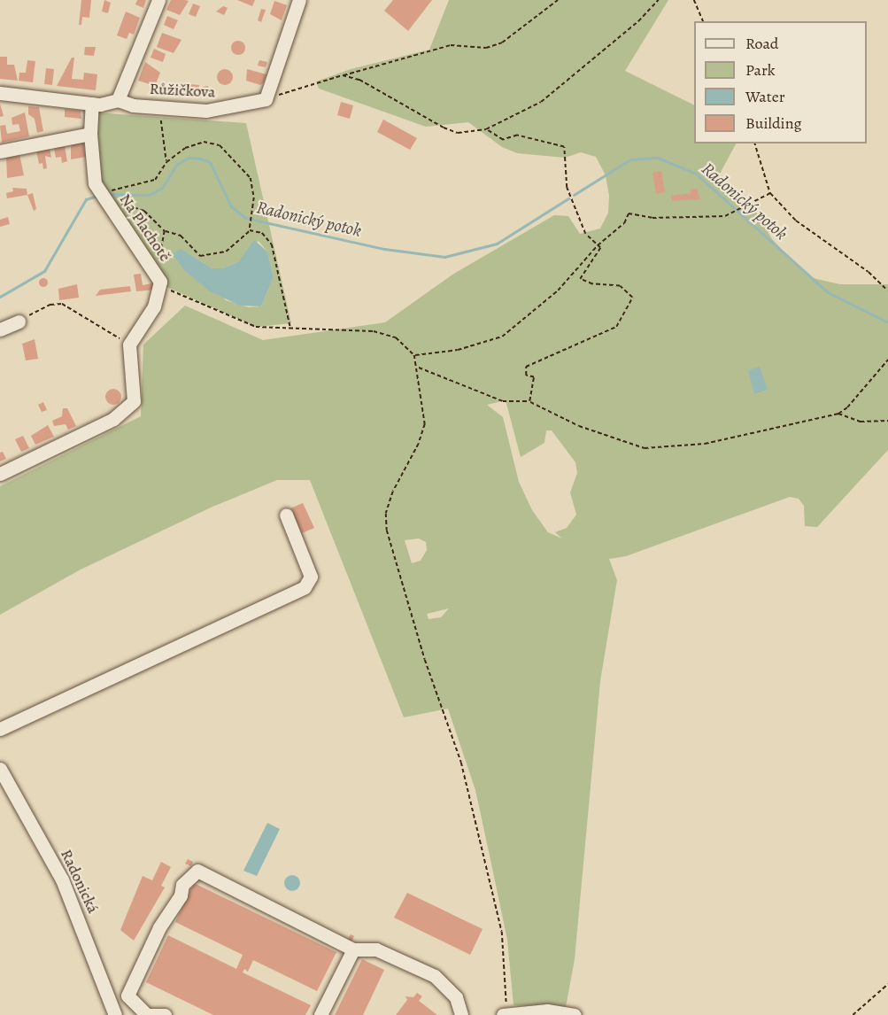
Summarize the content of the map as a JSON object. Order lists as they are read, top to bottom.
{
  "streets": {
    "street": ["Růžičkova", "Na Plachotě", "Radonická"]
  },
  "crossings": [
    ["Růžičkova", "Na Plachotě"]
  ],
  "water": ["Radonický potok"],
  "legend": [
    "Road",
    "Park",
    "Water",
    "Building"
  ]
}
